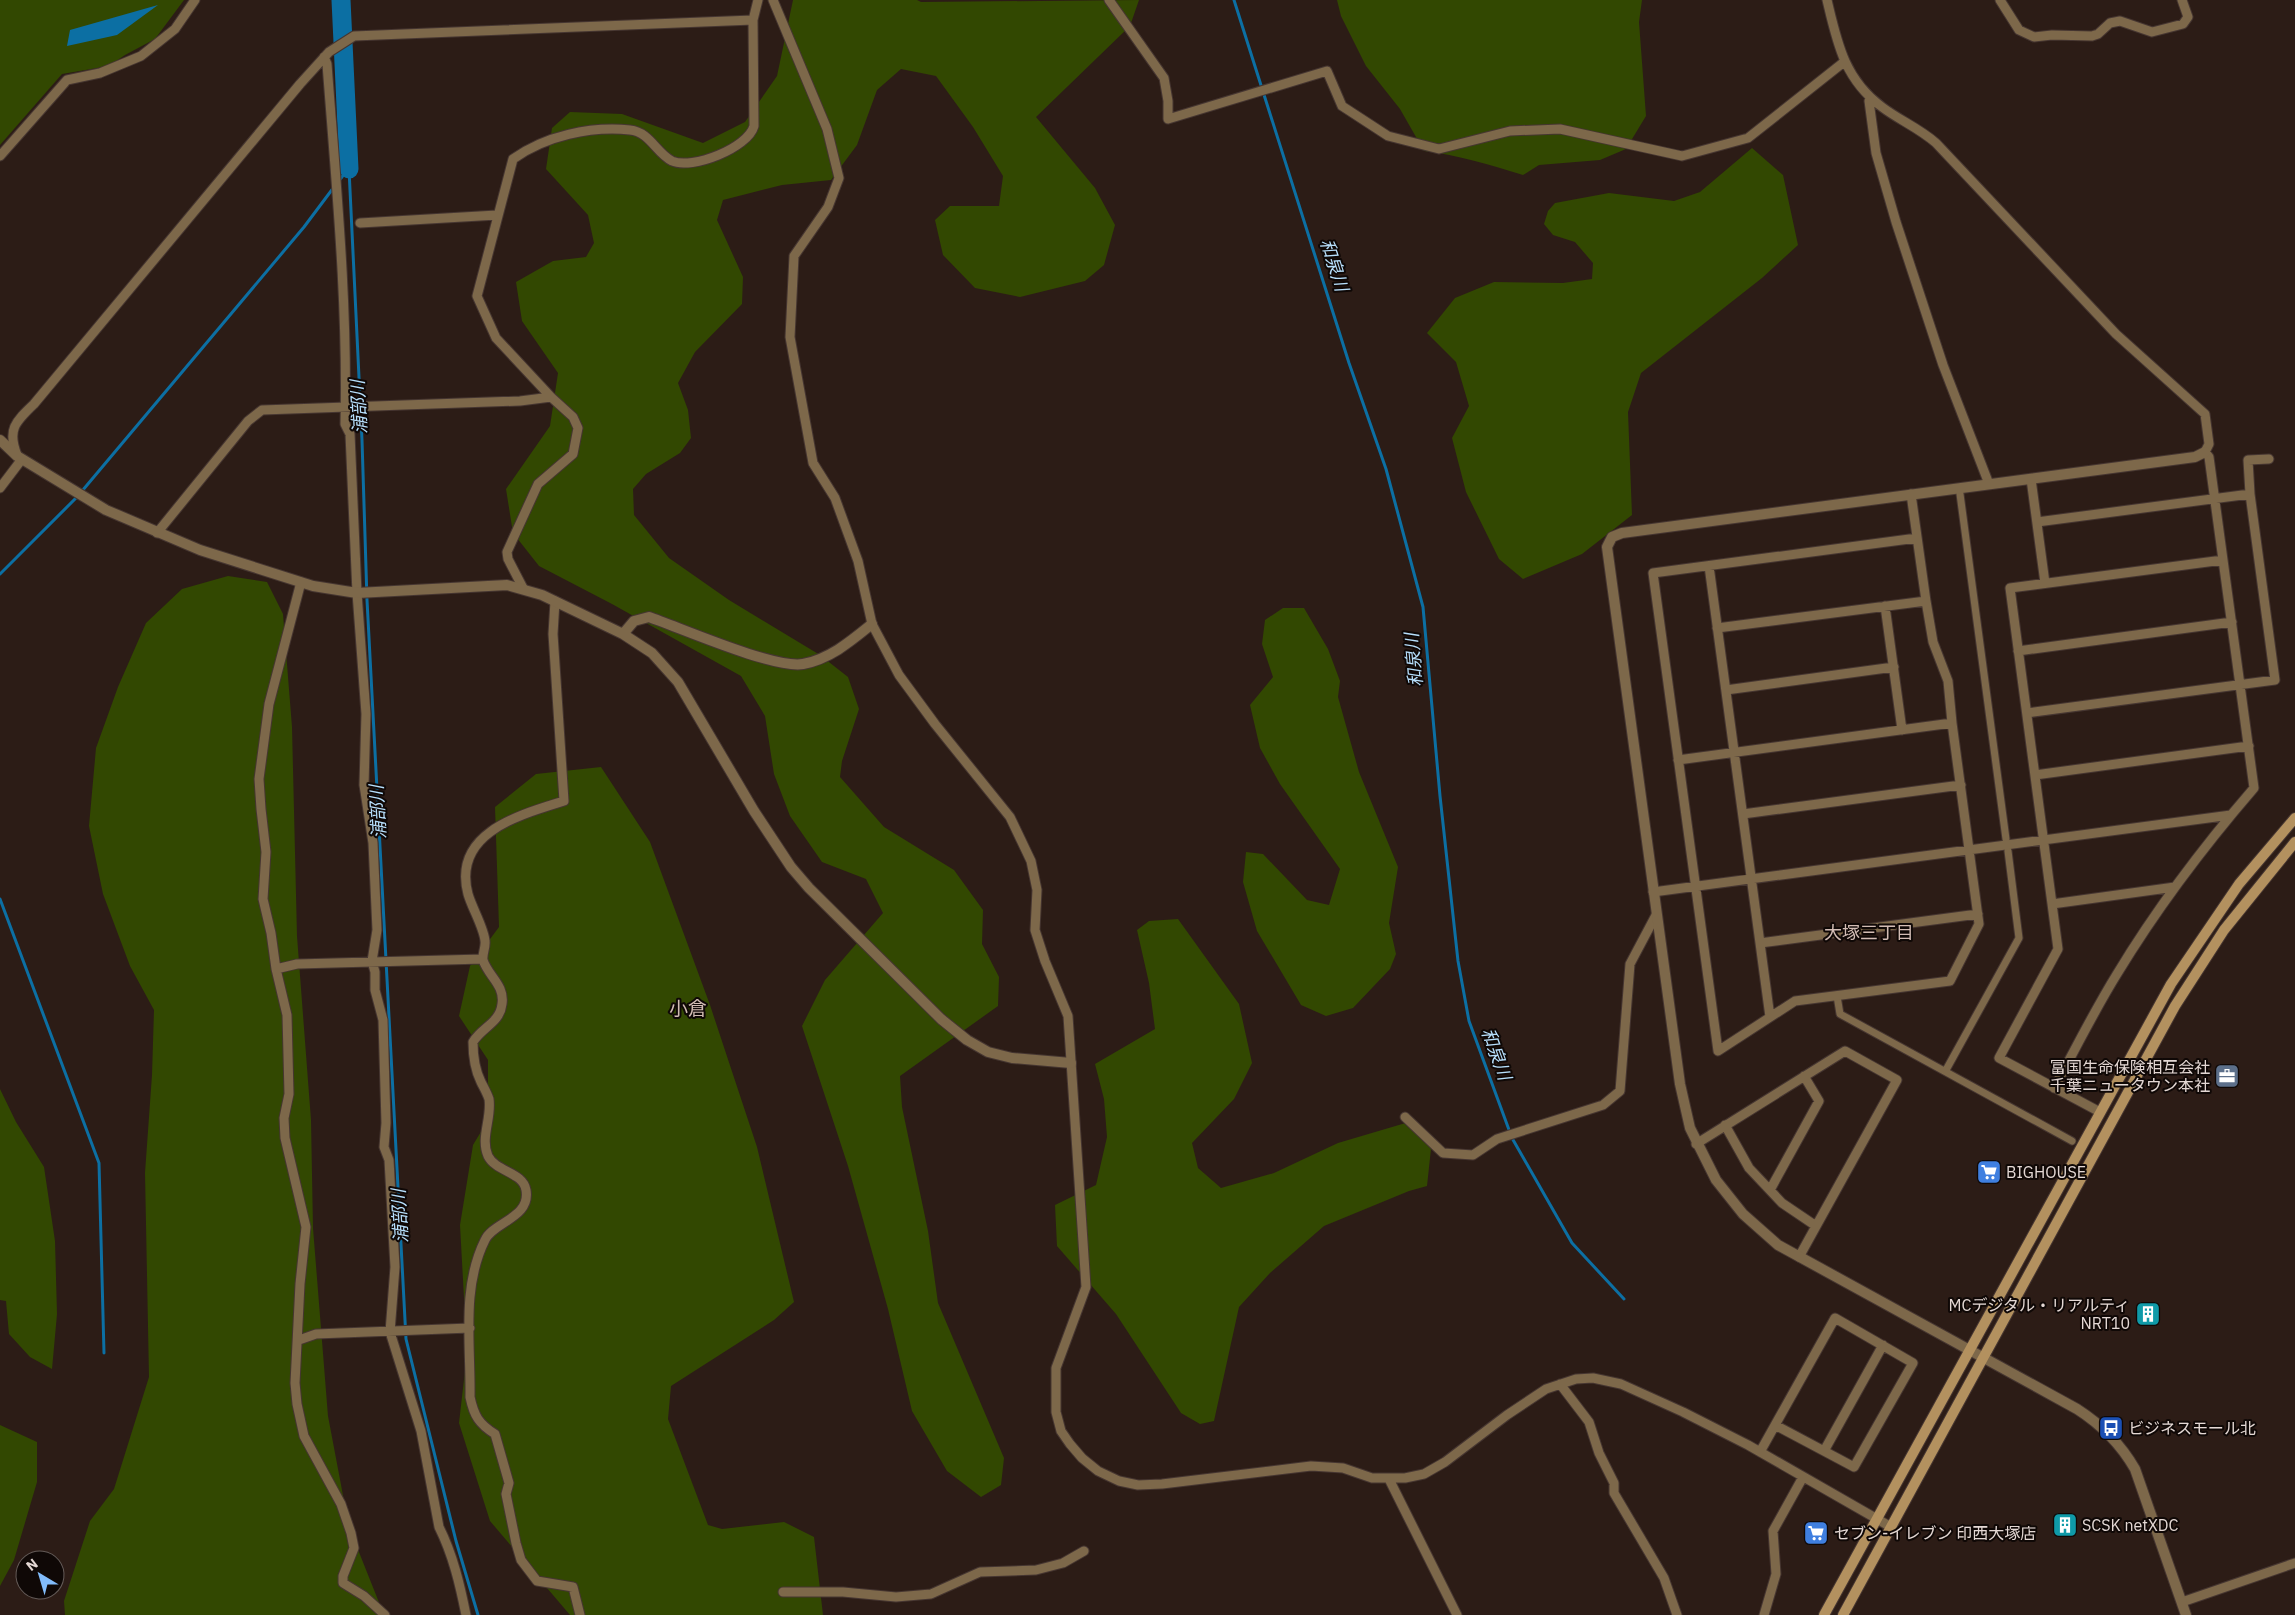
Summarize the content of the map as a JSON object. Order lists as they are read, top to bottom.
{
  "districts": ["大塚三丁目", "小倉"],
  "water": ["和泉川", "浦部川"],
  "places": {
    "office": ["富国生命保険相互会社 千葉ニュータウン本社"],
    "supermarket": ["BIGHOUSE", "セブン-イレブン 印西大塚店"],
    "building": ["MCデジタル・リアルティ NRT10", "SCSK netXDC"],
    "bus stop": ["ビジネスモール北"]
  },
  "north": "top left"
}
